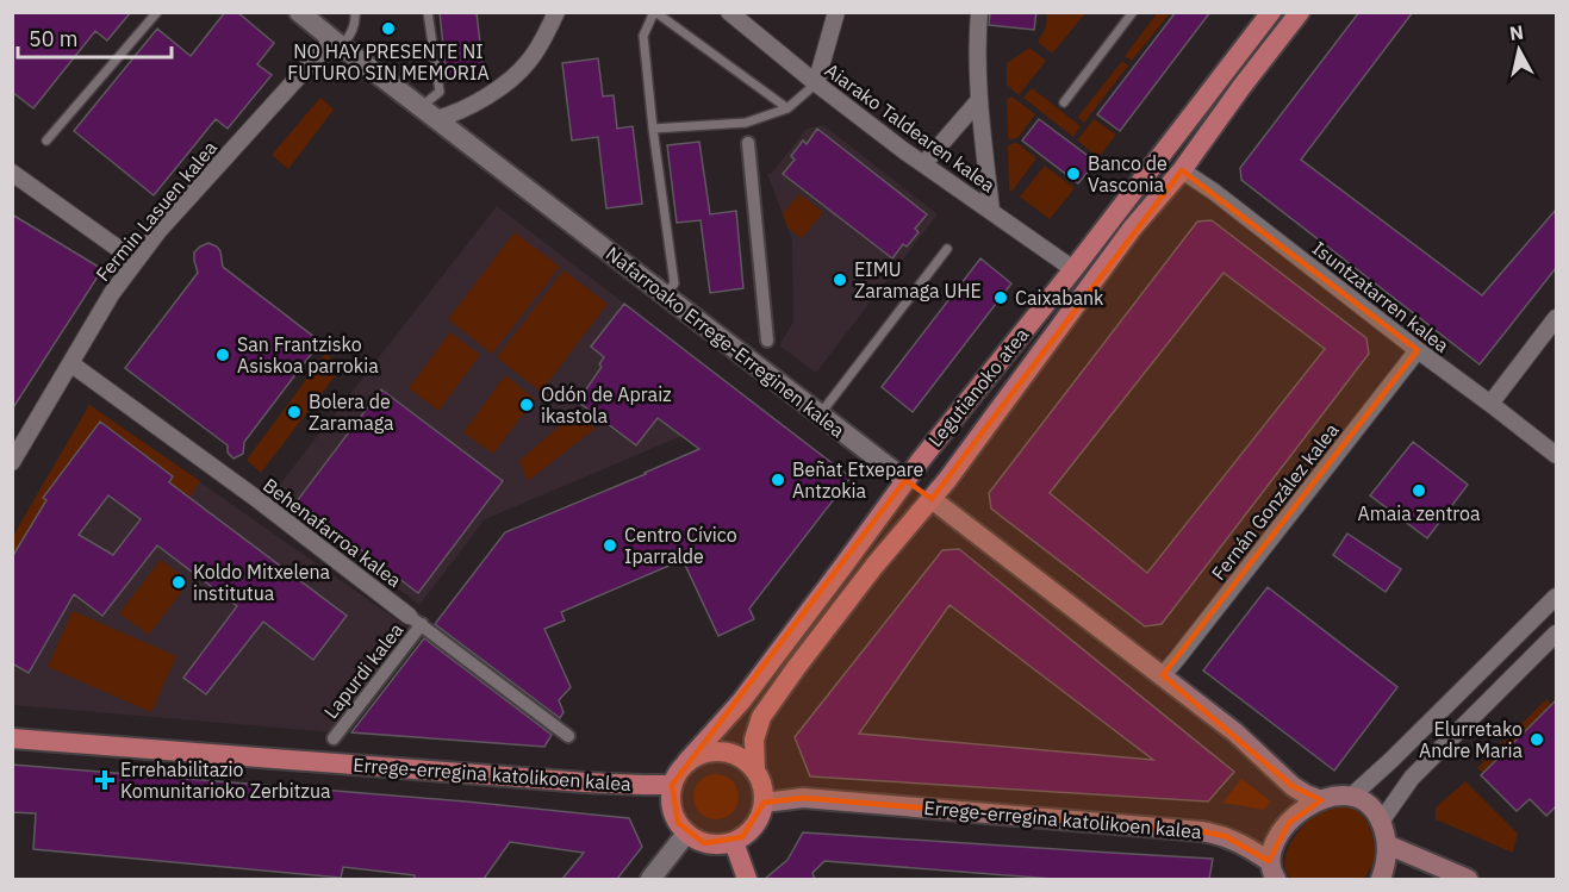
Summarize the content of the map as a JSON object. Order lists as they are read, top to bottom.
{
  "streets": {
    "main road": ["Nafarroako Errege-Erreginen kalea", "Legutianoko atea", "Errege-erregina katolikoen kalea"],
    "street": [
      "Aiarako Taldearen kalea",
      "Fermin Lasuen kalea",
      "Isuntzatarren kalea",
      "Fernán González kalea",
      "Behenafarroa kalea",
      "Lapurdi kalea"
    ]
  },
  "crossings": [
    ["Aiarako Taldearen kalea", "Legutianoko atea"],
    ["Fermin Lasuen kalea", "Nafarroako Errege-Erreginen kalea"],
    ["Fermin Lasuen kalea", "Behenafarroa kalea"],
    ["Isuntzatarren kalea", "Legutianoko atea"],
    ["Isuntzatarren kalea", "Fernán González kalea"],
    ["Nafarroako Errege-Erreginen kalea", "Legutianoko atea"],
    ["Nafarroako Errege-Erreginen kalea", "Fernán González kalea"],
    ["Legutianoko atea", "Errege-erregina katolikoen kalea"],
    ["Behenafarroa kalea", "Lapurdi kalea"]
  ],
  "places": {
    "other": [
      "NO HAY PRESENTE NI FUTURO SIN MEMORIA",
      "Banco de Vasconia",
      "EIMU Zaramaga UHE",
      "Caixabank",
      "San Frantzisko Asiskoa parrokia",
      "Odón de Apraiz ikastola",
      "Bolera de Zaramaga",
      "Beñat Etxepare Antzokia",
      "Amaia zentroa",
      "Centro Cívico Iparralde",
      "Koldo Mitxelena institutua",
      "Elurretako Andre Maria"
    ],
    "health": ["Errehabilitazio Komunitarioko Zerbitzua"]
  },
  "scale_bar": "50 m",
  "north": "top"
}
